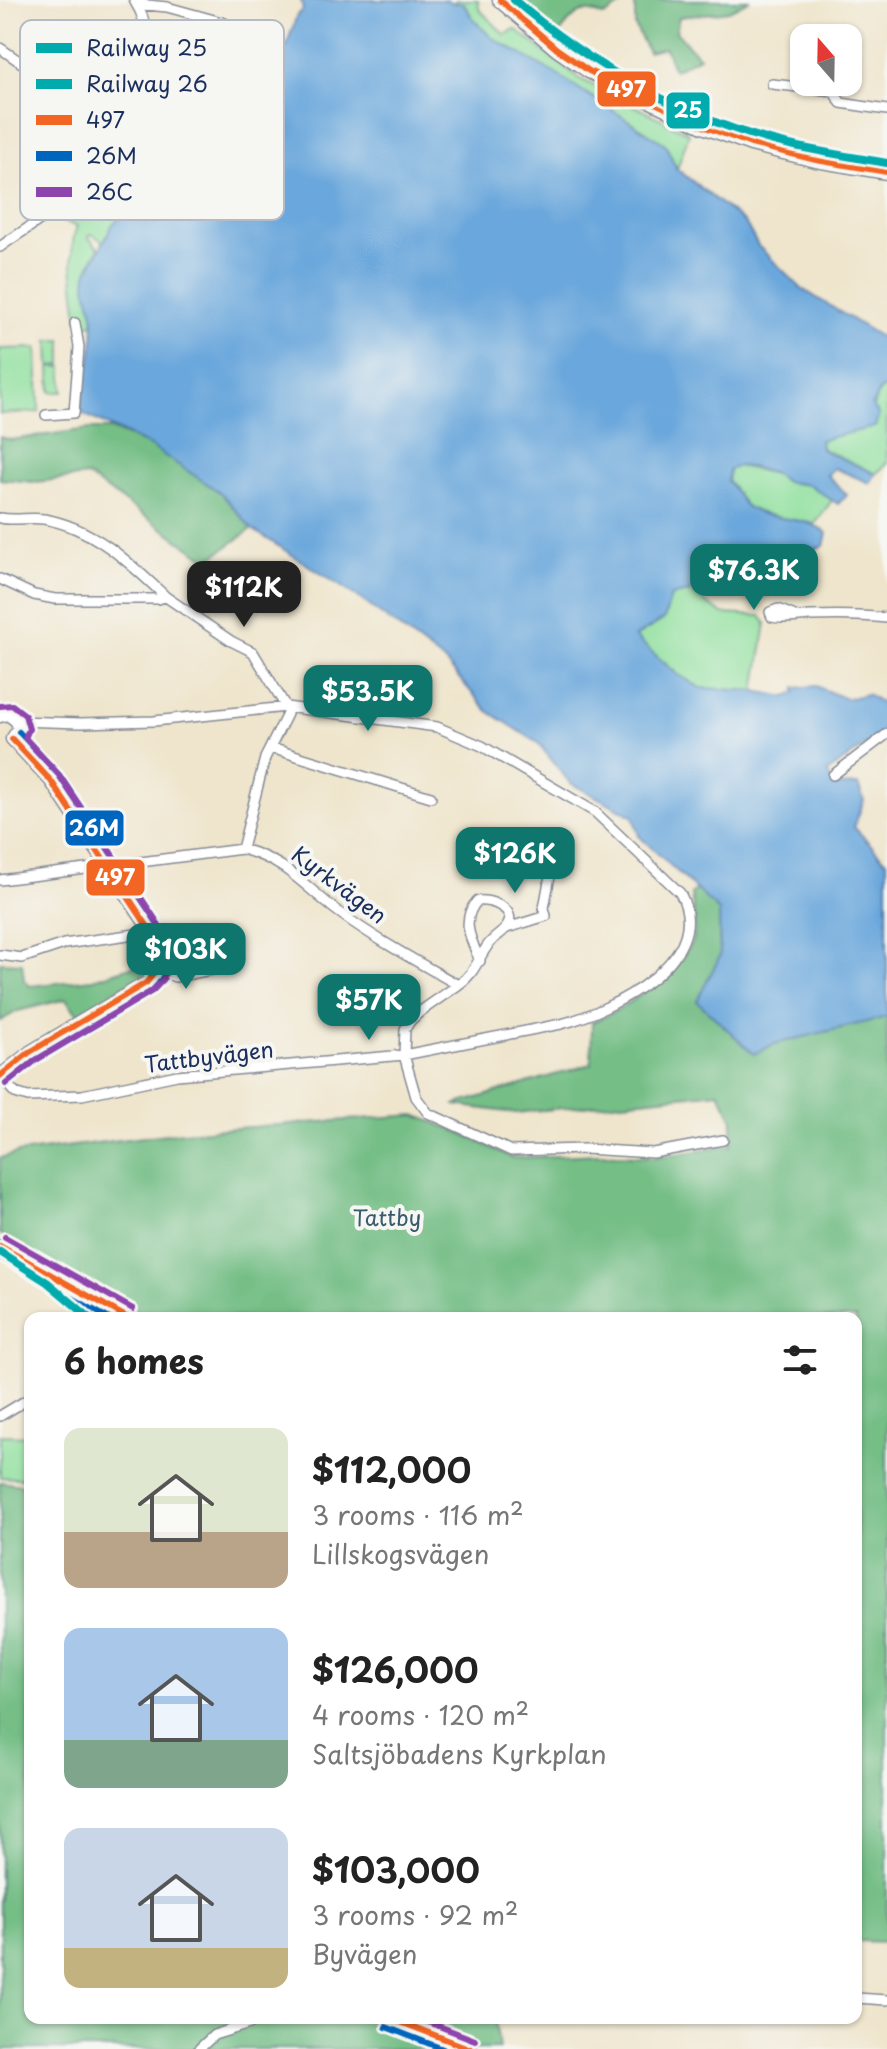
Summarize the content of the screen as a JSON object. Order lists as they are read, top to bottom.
{
  "streets": {
    "street": ["Kyrkvägen", "Tattbyvägen"]
  },
  "parks": ["Tattby"],
  "lines": [
    "rail line 25",
    "transit line 497",
    "transit line 26C",
    "transit line 26M",
    "rail line 26"
  ],
  "legend": [
    "Railway 25",
    "Railway 26",
    "497",
    "26M",
    "26C"
  ],
  "north": "top",
  "page": {
    "price": [
      "$76.3K",
      "$112K",
      "$53.5K",
      "$126K",
      "$103K",
      "$57K"
    ],
    "heading": "6 homes",
    "list": [
      {
        "name": "$112,000",
        "note": "3 rooms · 116 m² · Lillskogsvägen"
      },
      {
        "name": "$126,000",
        "note": "4 rooms · 120 m² · Saltsjöbadens Kyrkplan"
      },
      {
        "name": "$103,000",
        "note": "3 rooms · 92 m² · Byvägen"
      }
    ]
  }
}
